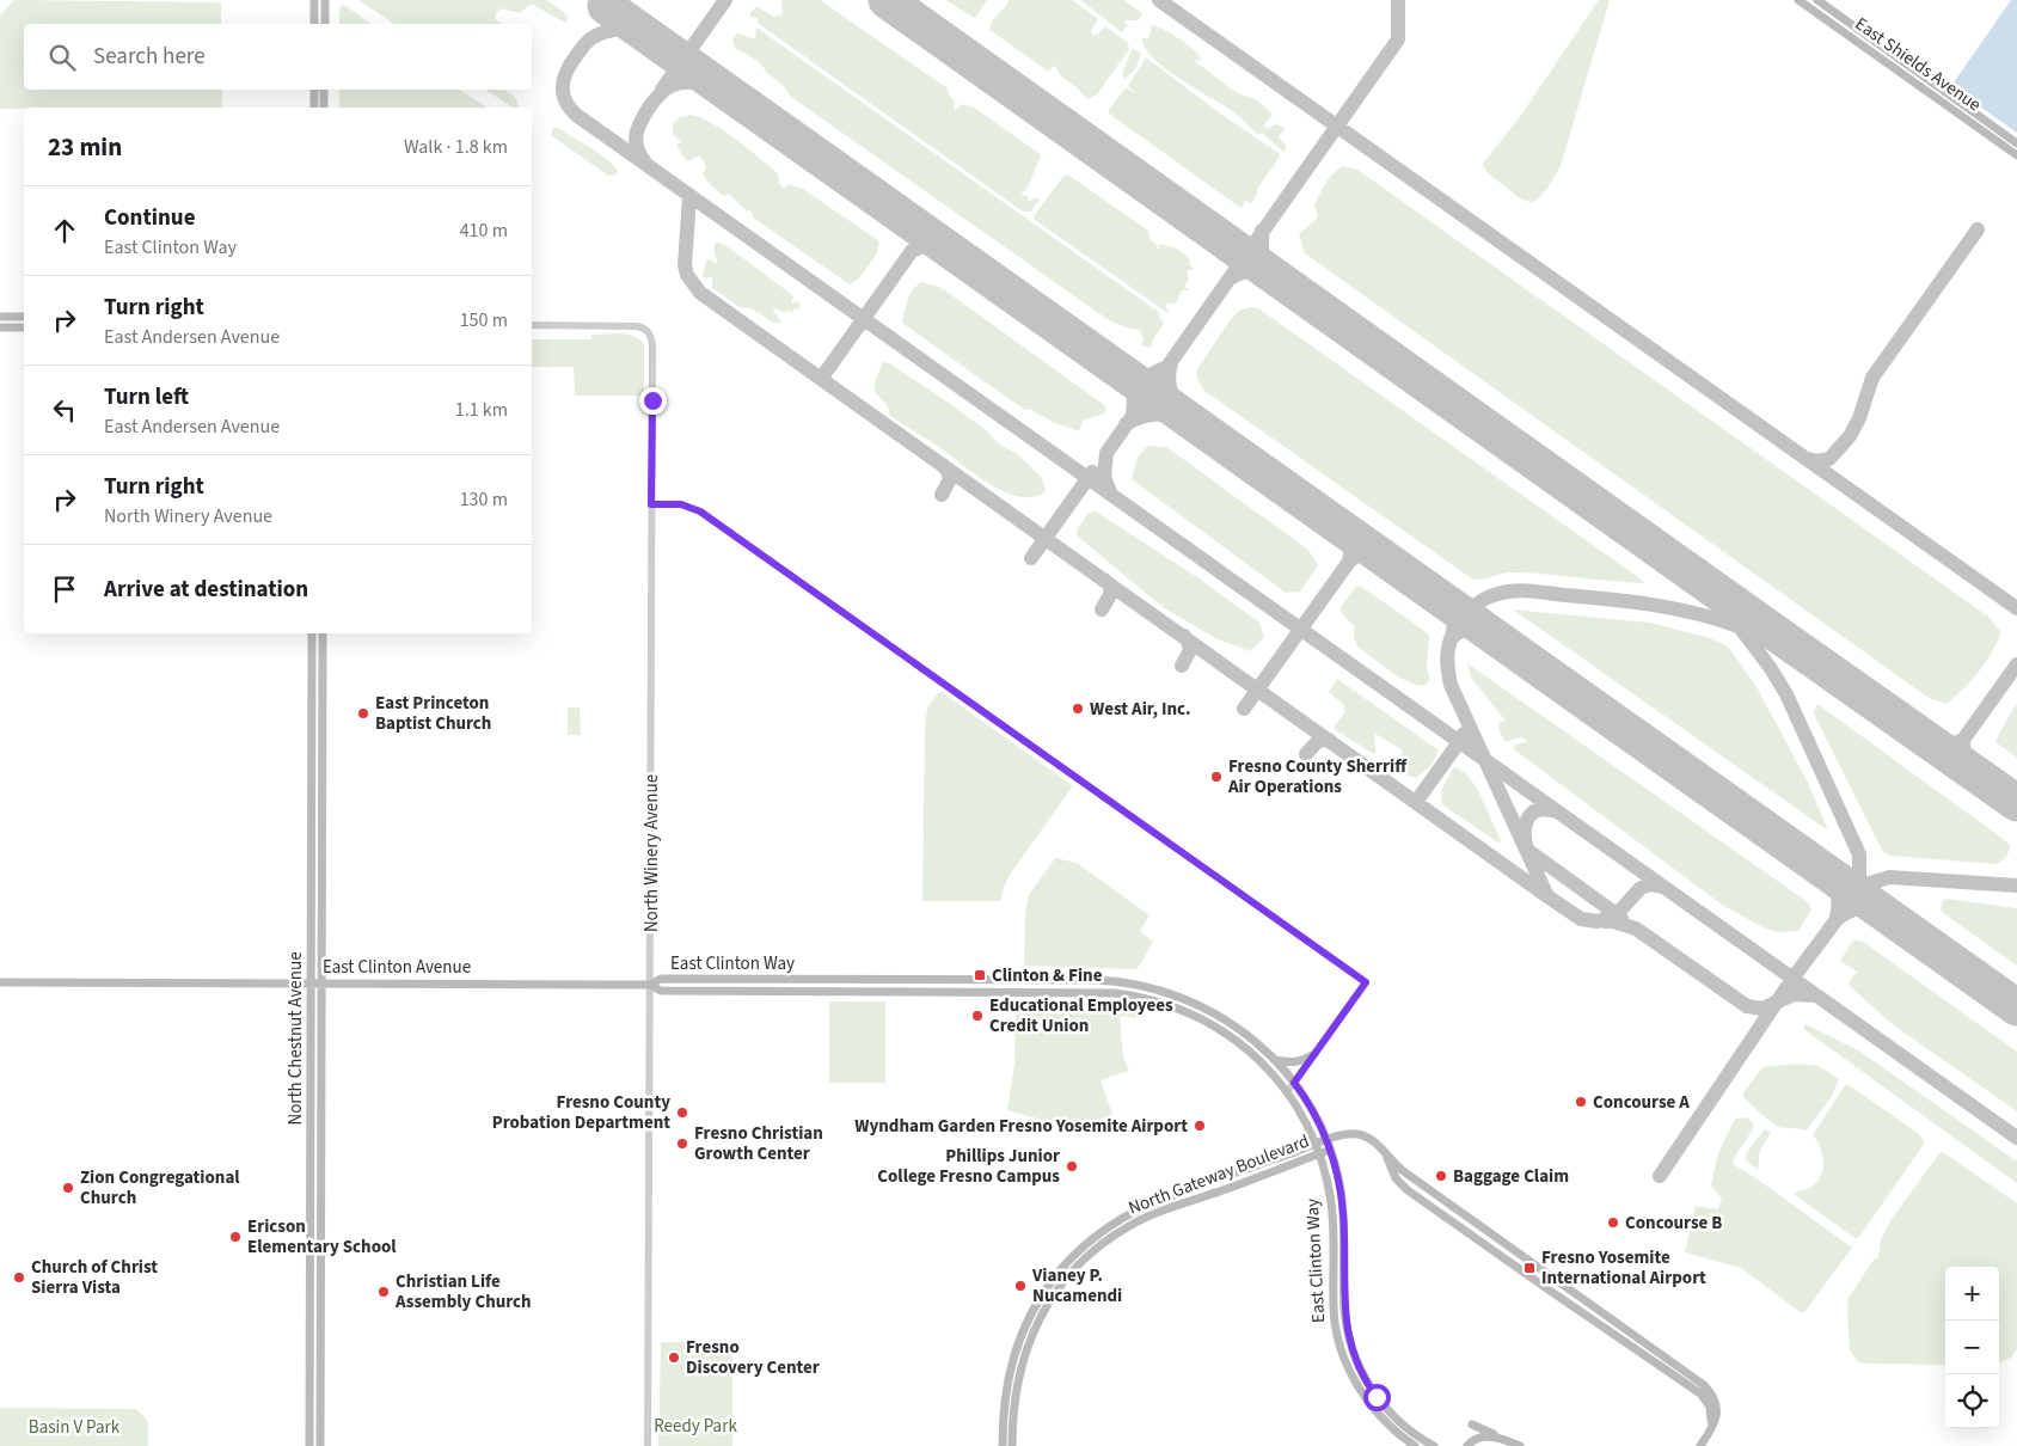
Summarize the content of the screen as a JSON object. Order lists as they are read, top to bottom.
{
  "streets": {
    "main road": [
      "East Shields Avenue",
      "East Clinton Way",
      "East Clinton Avenue",
      "North Chestnut Avenue",
      "North Gateway Boulevard"
    ],
    "street": ["North Winery Avenue"]
  },
  "crossings": [
    ["North Winery Avenue", "East Clinton Way"],
    ["North Winery Avenue", "East Clinton Avenue"],
    ["East Clinton Way", "East Clinton Avenue"],
    ["East Clinton Way", "North Gateway Boulevard"],
    ["East Clinton Avenue", "North Chestnut Avenue"]
  ],
  "parks": ["Reedy Park", "Basin V Park"],
  "places": {
    "other": [
      "West Air, Inc.",
      "East Princeton Baptist Church",
      "Fresno County Sherriff Air Operations",
      "Educational Employees Credit Union",
      "Concourse A",
      "Fresno County Probation Department",
      "Wyndham Garden Fresno Yosemite Airport",
      "Fresno Christian Growth Center",
      "Phillips Junior College Fresno Campus",
      "Baggage Claim",
      "Zion Congregational Church",
      "Concourse B",
      "Ericson Elementary School",
      "Church of Christ Sierra Vista",
      "Vianey P. Nucamendi",
      "Christian Life Assembly Church",
      "Fresno Discovery Center"
    ],
    "transit": ["Clinton & Fine", "Fresno Yosemite International Airport"]
  },
  "page": {
    "search": "Search here",
    "heading": ["23 min", "Walk · 1.8 km"],
    "list": [
      ["Continue", "East Clinton Way", "410 m"],
      ["Turn right", "East Andersen Avenue", "150 m"],
      ["Turn left", "East Andersen Avenue", "1.1 km"],
      ["Turn right", "North Winery Avenue", "130 m"],
      "Arrive at destination"
    ],
    "map_buttons": ["+", "−"]
  }
}
